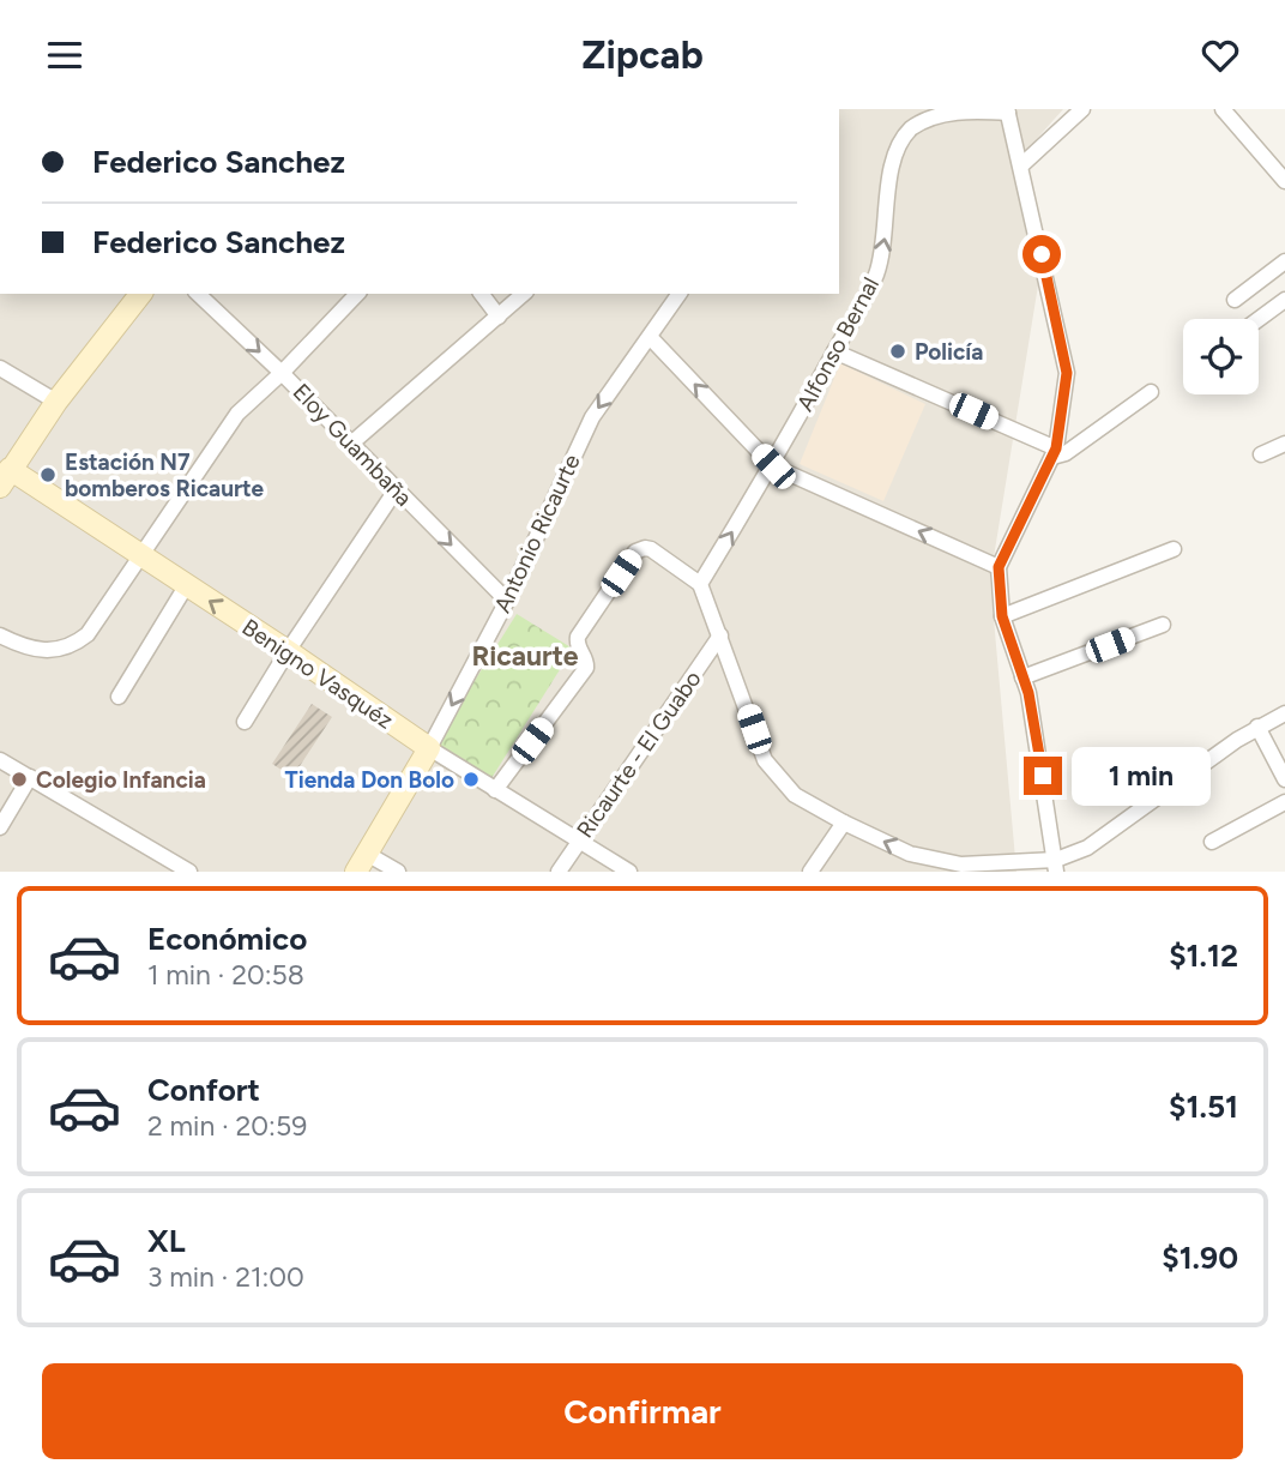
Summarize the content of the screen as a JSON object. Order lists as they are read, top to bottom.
{
  "streets": {
    "main road": ["Antonio Ricaurte", "Benigno Vasquéz"],
    "street": ["Alfonso Bernal", "Eloy Guambaña", "Ricaurte - El Guabo"]
  },
  "crossings": [
    ["Eloy Guambaña", "Antonio Ricaurte"],
    ["Antonio Ricaurte", "Benigno Vasquéz"],
    ["Benigno Vasquéz", "Ricaurte - El Guabo"]
  ],
  "one_way": ["Alfonso Bernal", "Eloy Guambaña", "Antonio Ricaurte"],
  "districts": ["Ricaurte"],
  "places": [
    "Policía",
    "Estación N7 bomberos Ricaurte",
    "Colegio Infancia",
    "Tienda Don Bolo"
  ],
  "page": {
    "header": "Zipcab",
    "banner": ["Federico Sanchez", "Federico Sanchez"],
    "bubble": "1 min",
    "list": [
      {
        "name": "Económico",
        "note": "1 min · 20:58",
        "value": "$1.12"
      },
      {
        "name": "Confort",
        "note": "2 min · 20:59",
        "value": "$1.51"
      },
      {
        "name": "XL",
        "note": "3 min · 21:00",
        "value": "$1.90"
      }
    ],
    "buttons": "Confirmar"
  }
}
